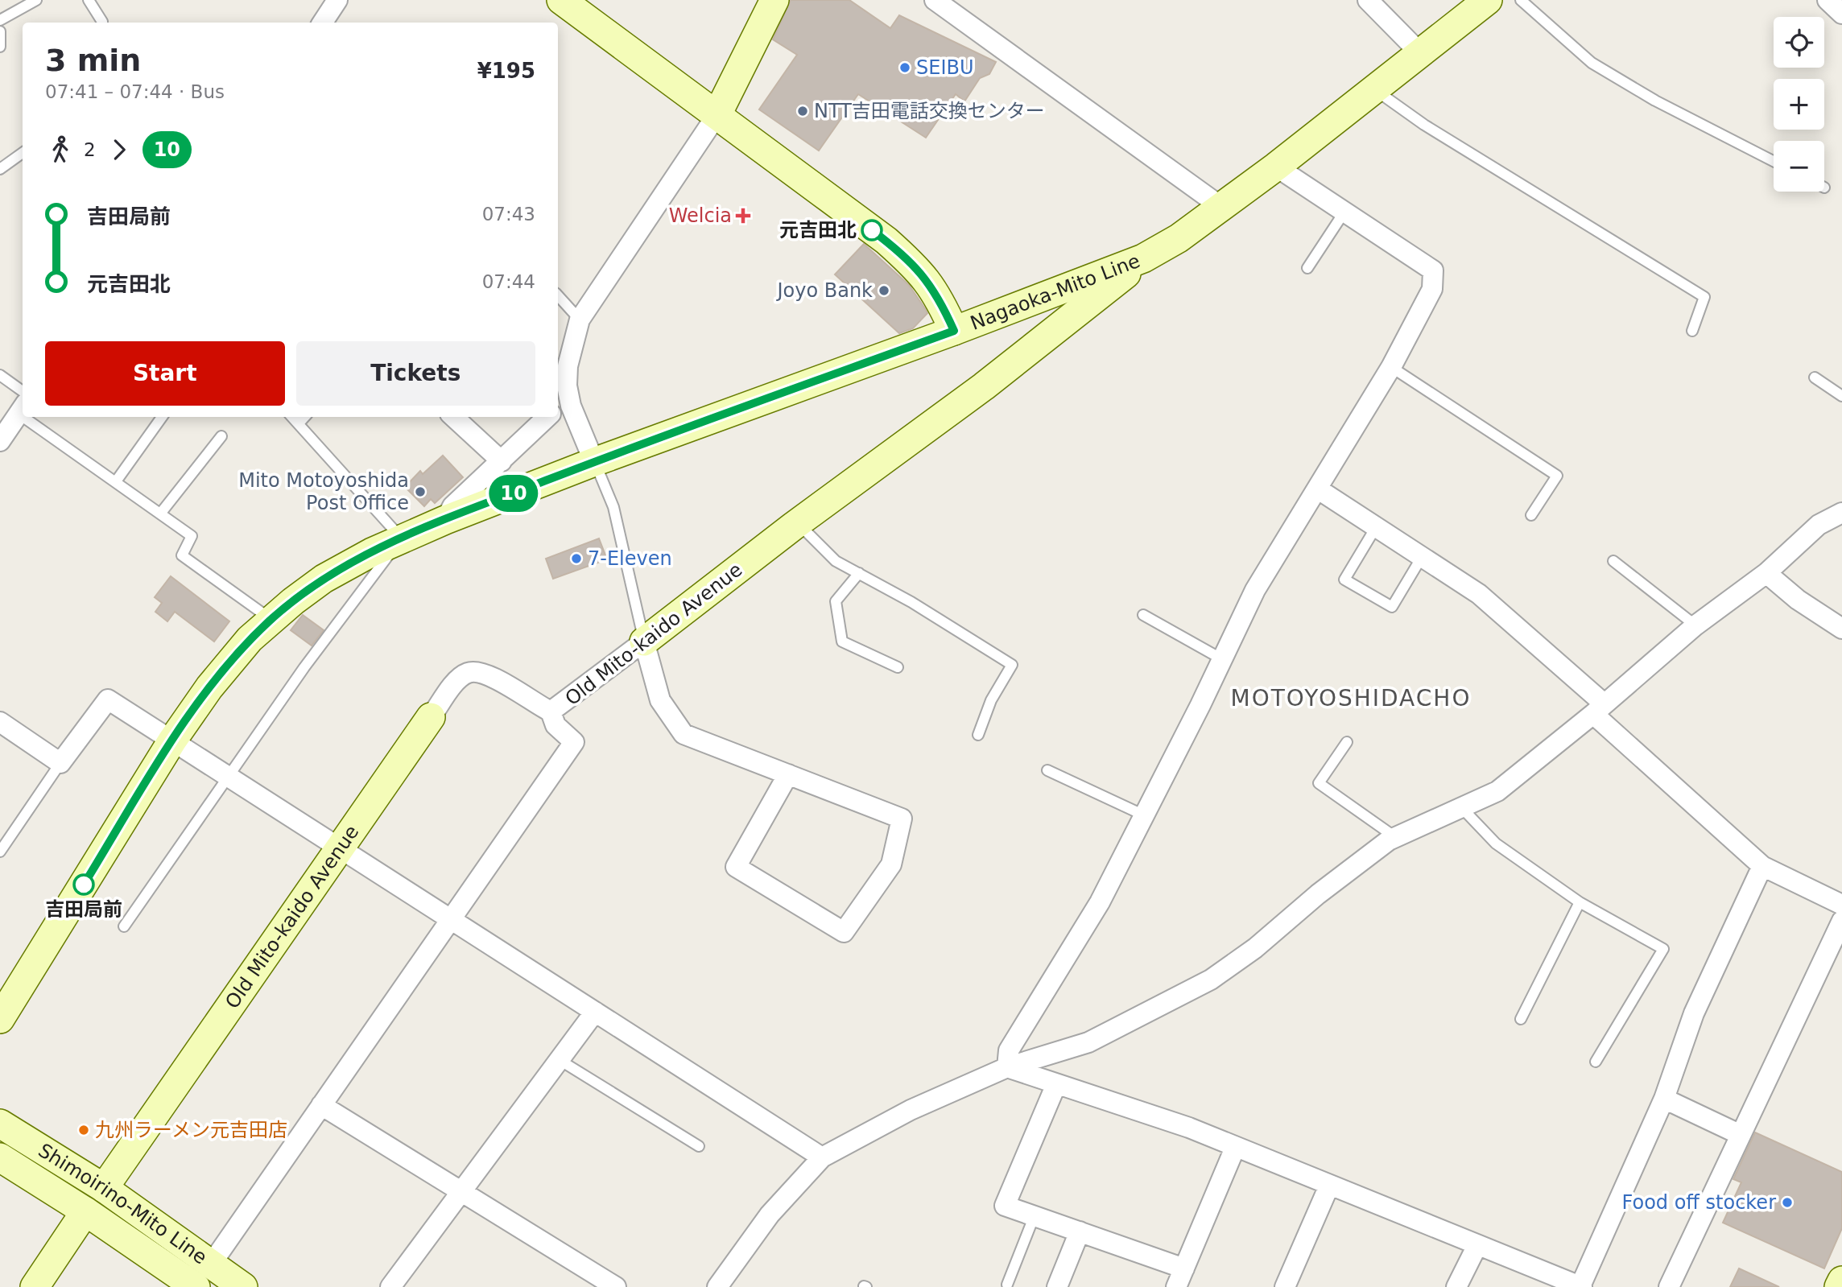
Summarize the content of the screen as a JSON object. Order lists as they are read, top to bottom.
{
  "streets": {
    "main road": ["Nagaoka-Mito Line", "Old Mito-kaido Avenue", "Shimoirino-Mito Line"]
  },
  "crossings": [
    ["Nagaoka-Mito Line", "Old Mito-kaido Avenue"],
    ["Old Mito-kaido Avenue", "Shimoirino-Mito Line"]
  ],
  "districts": ["MOTOYOSHIDACHO"],
  "places": {
    "other": [
      "SEIBU",
      "NTT吉田電話交換センター",
      "元吉田北",
      "Joyo Bank",
      "Mito Motoyoshida Post Office",
      "7-Eleven",
      "吉田局前",
      "九州ラーメン元吉田店",
      "Food off stocker"
    ],
    "health": ["Welcia"]
  },
  "lines": ["bus line 10"],
  "page": {
    "on_map": "10",
    "map_buttons": ["+", "−"],
    "heading": ["3 min", "07:41 – 07:44 · Bus", "¥195"],
    "legs": ["2", "10"],
    "list": [
      {
        "name": "吉田局前",
        "value": "07:43"
      },
      {
        "name": "元吉田北",
        "value": "07:44"
      }
    ],
    "buttons": ["Start", "Tickets"]
  }
}
